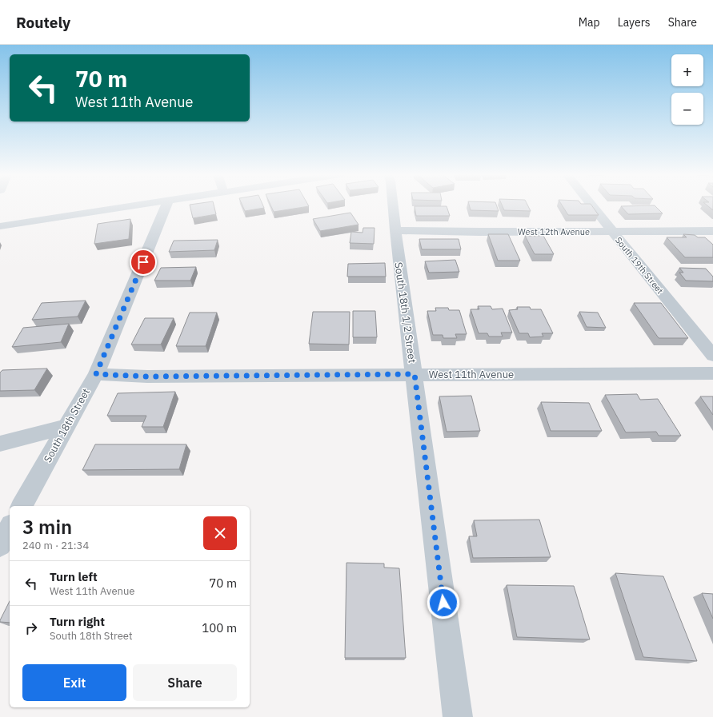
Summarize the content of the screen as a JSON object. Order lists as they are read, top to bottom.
{
  "streets": {
    "street": [
      "West 12th Avenue",
      "South 19th Street",
      "South 18th 1/2 Street",
      "West 11th Avenue",
      "South 18th Street"
    ]
  },
  "crossings": [
    ["West 12th Avenue", "South 19th Street"],
    ["West 12th Avenue", "South 18th 1/2 Street"],
    ["South 18th 1/2 Street", "West 11th Avenue"],
    ["West 11th Avenue", "South 18th Street"]
  ],
  "page": {
    "header": "Routely",
    "nav": ["Map", "Layers", "Share"],
    "map_buttons": ["+", "−"],
    "turn": ["70 m", "West 11th Avenue"],
    "heading": ["3 min", "240 m · 21:34"],
    "list": [
      {
        "name": "Turn left",
        "note": "West 11th Avenue",
        "value": "70 m"
      },
      {
        "name": "Turn right",
        "note": "South 18th Street",
        "value": "100 m"
      }
    ],
    "buttons": ["Exit", "Share"]
  }
}
